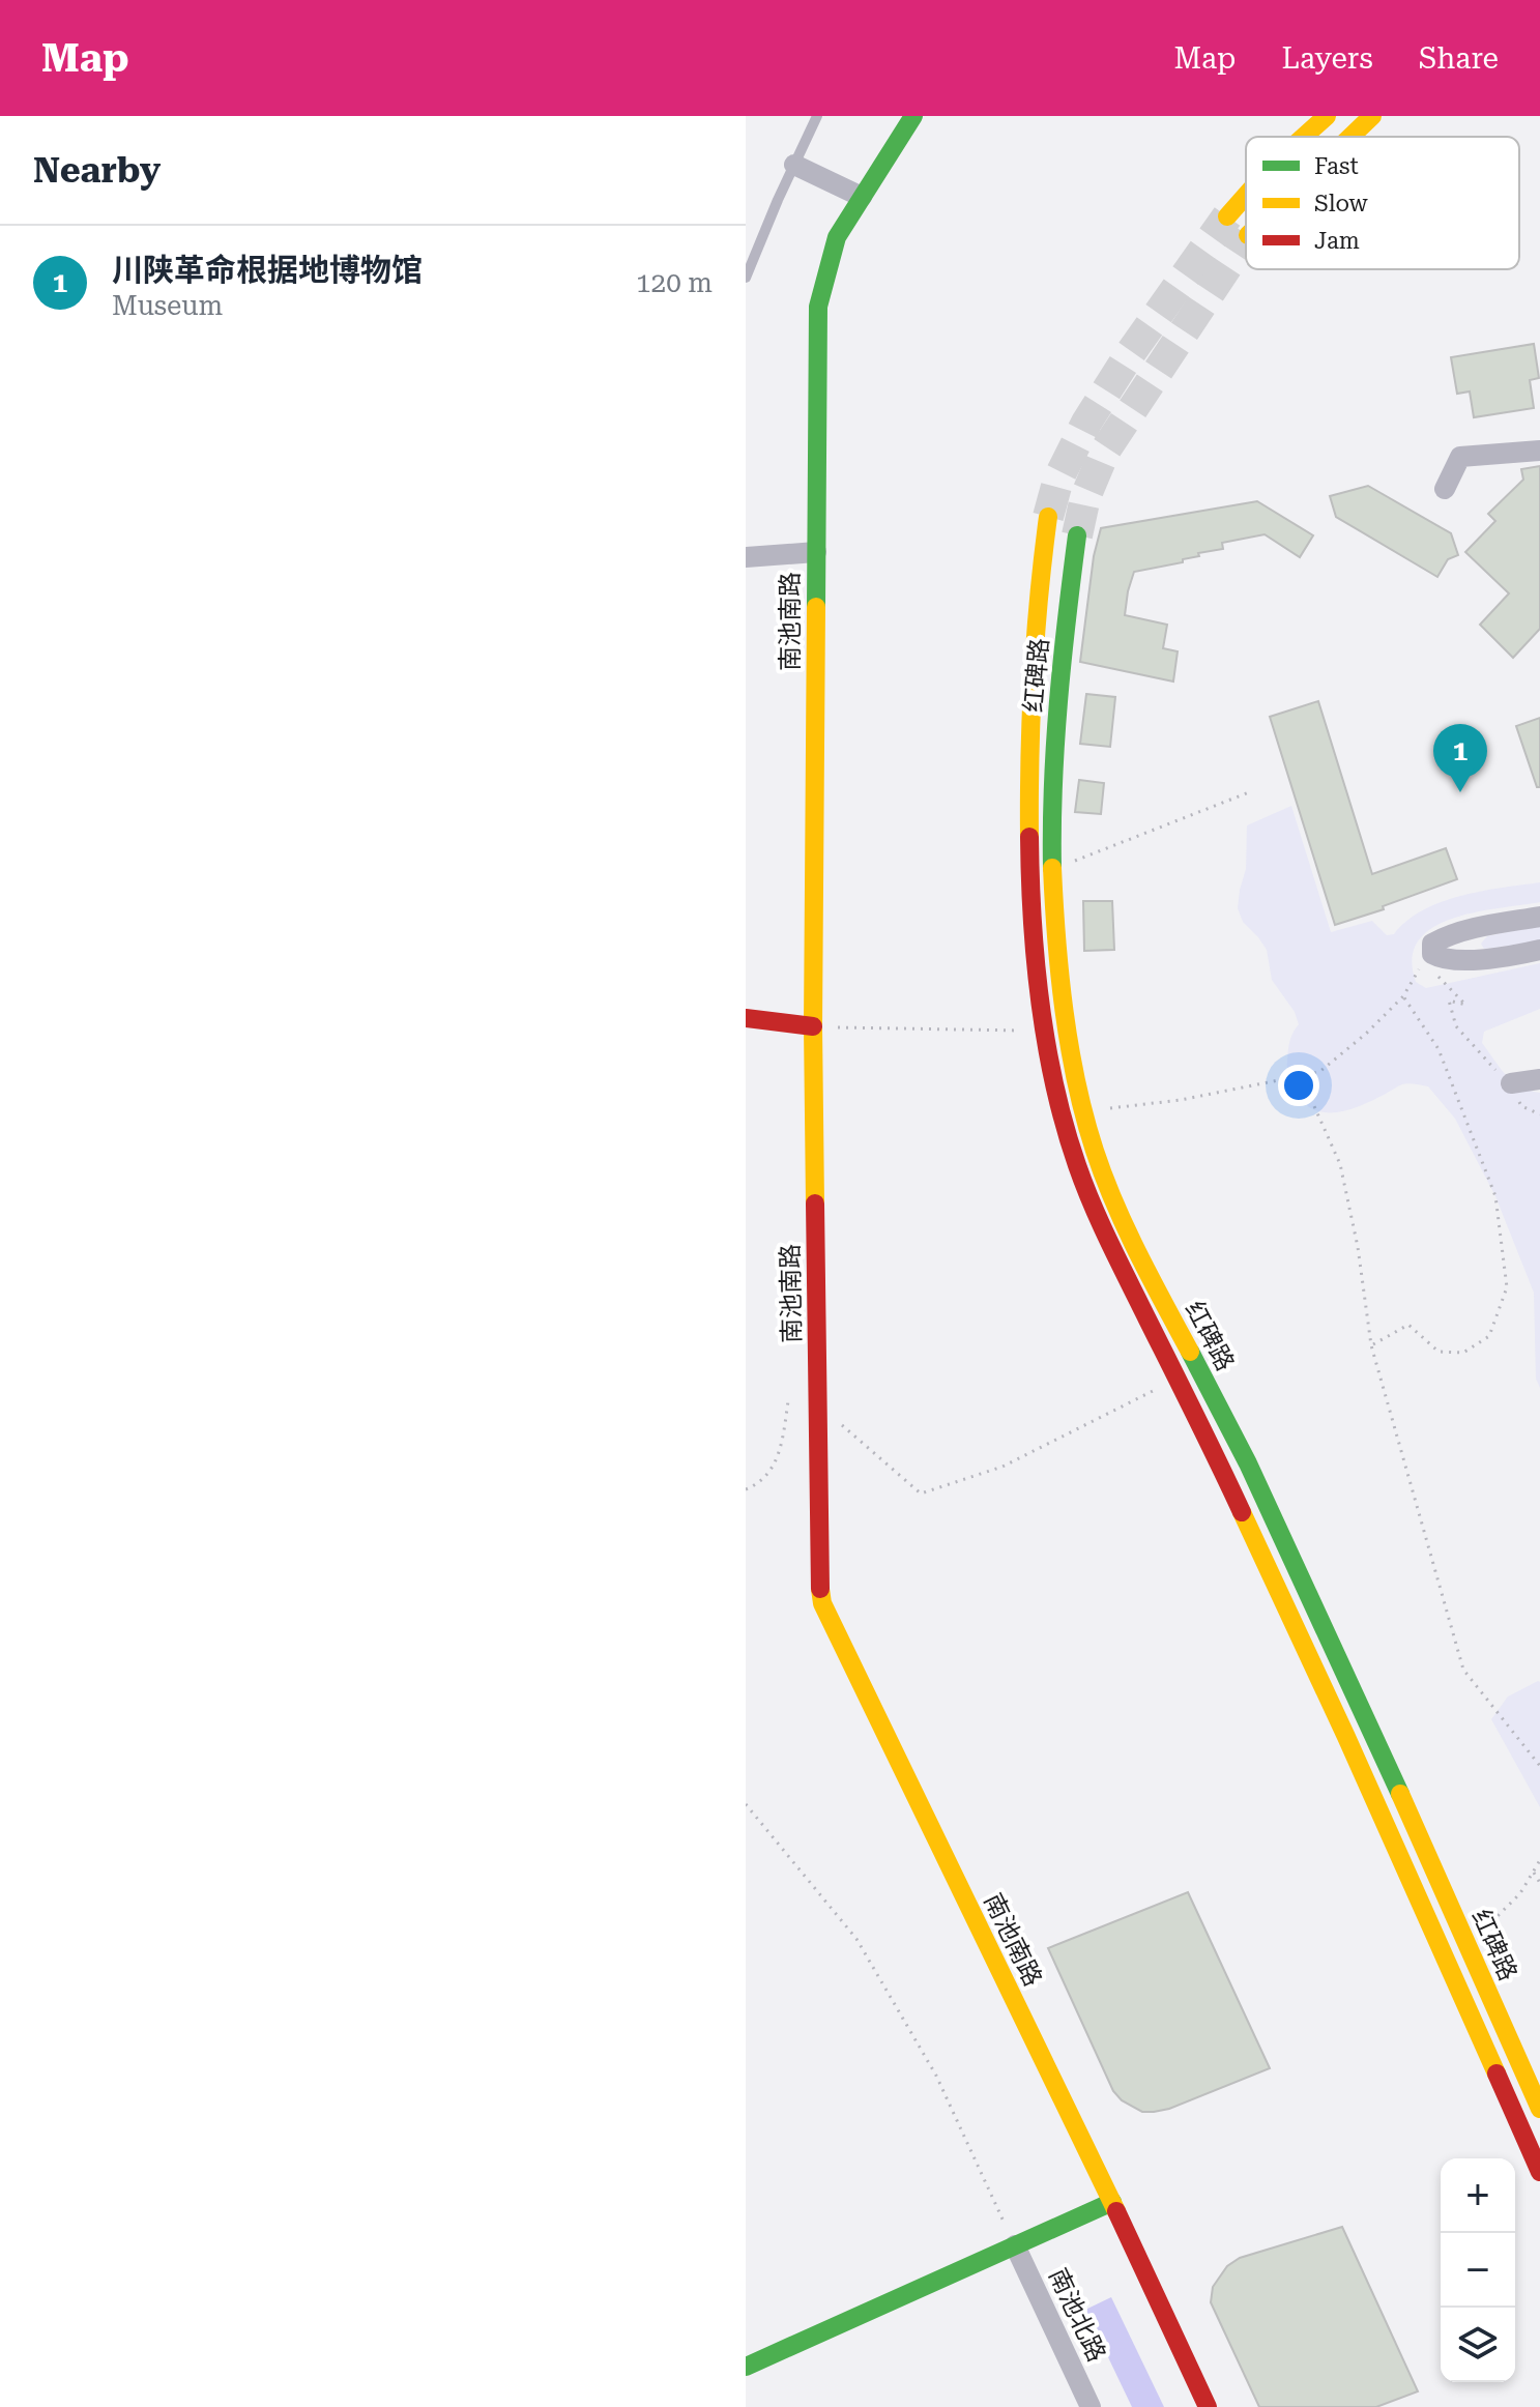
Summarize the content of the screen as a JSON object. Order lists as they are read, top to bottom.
{
  "streets": {
    "main road": ["南池南路", "红碑路"],
    "street": ["南池北路"]
  },
  "legend": ["Fast", "Slow", "Jam"],
  "page": {
    "header": "Map",
    "nav": ["Map", "Layers", "Share"],
    "heading": "Nearby",
    "list": [
      {
        "mark": "1",
        "name": "川陕革命根据地博物馆",
        "note": "Museum",
        "value": "120 m"
      }
    ],
    "pins": "1",
    "map_buttons": ["+", "−"]
  }
}
